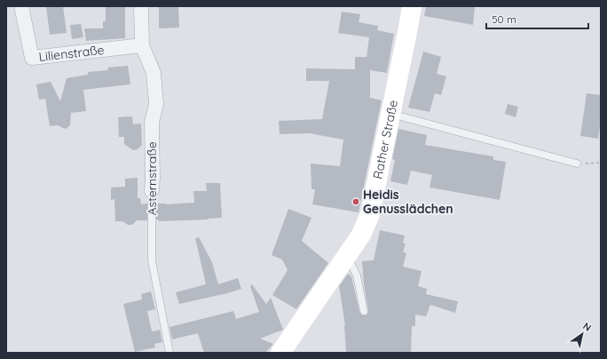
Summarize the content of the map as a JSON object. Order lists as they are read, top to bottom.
{
  "streets": {
    "street": ["Lilienstraße", "Rather Straße", "Asternstraße"]
  },
  "crossings": [
    ["Lilienstraße", "Asternstraße"]
  ],
  "places": ["Heidis Genusslädchen"],
  "scale_bar": "50 m",
  "north": "top right"
}
